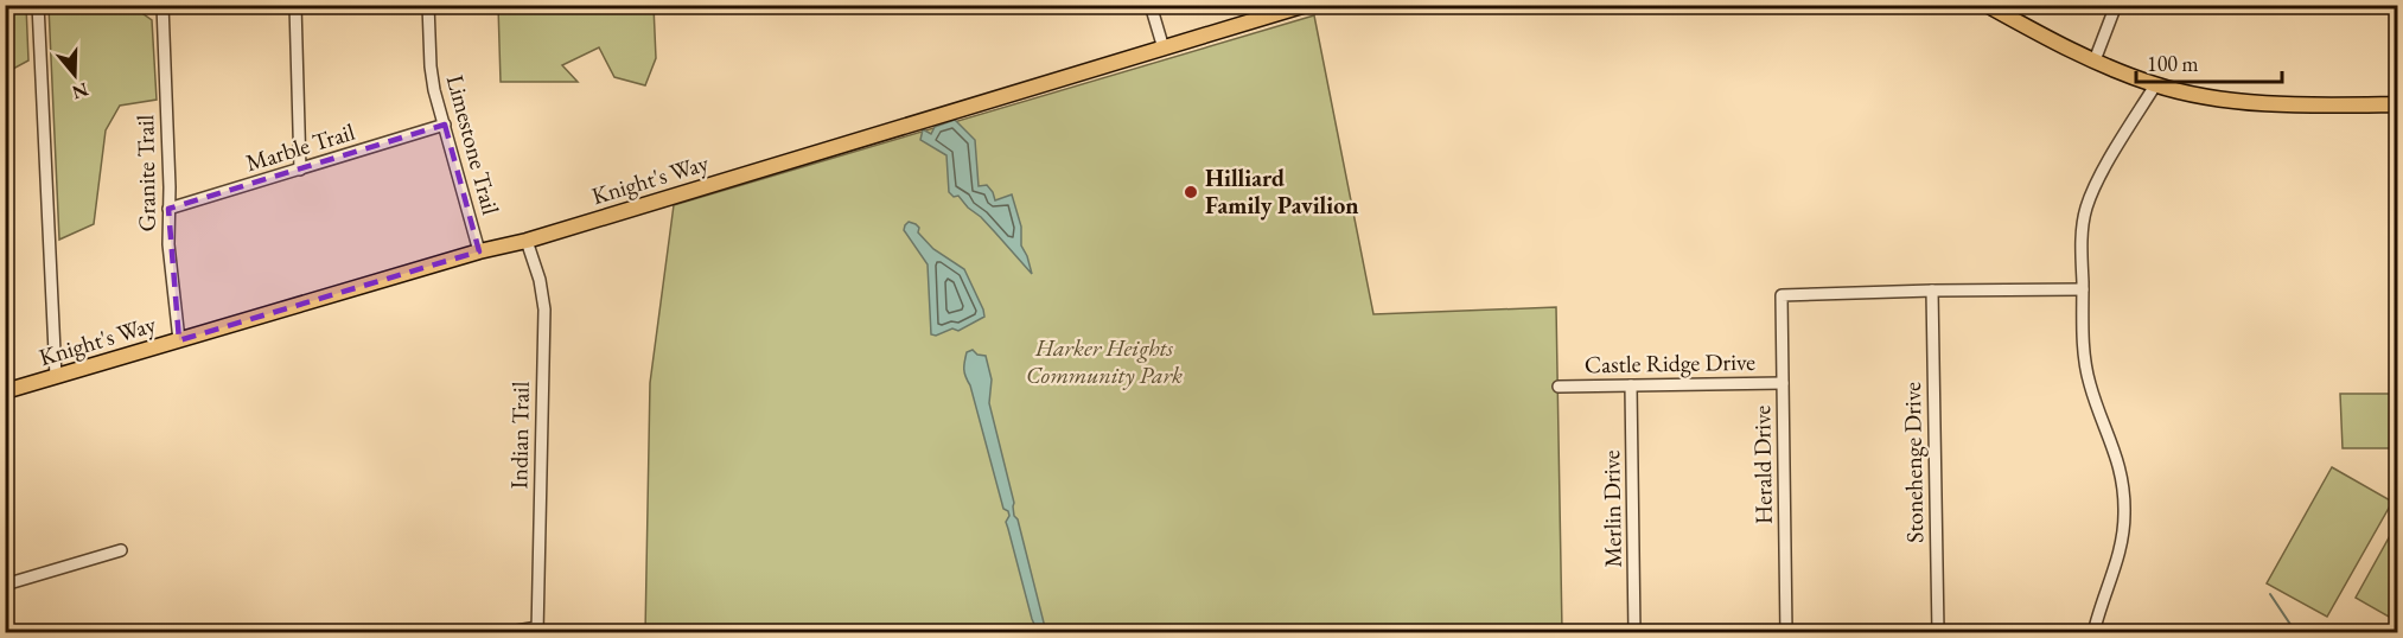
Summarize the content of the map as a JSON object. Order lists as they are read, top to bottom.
{
  "streets": {
    "main road": ["Knight's Way"],
    "street": [
      "Limestone Trail",
      "Marble Trail",
      "Granite Trail",
      "Castle Ridge Drive",
      "Indian Trail",
      "Stonehenge Drive",
      "Herald Drive",
      "Merlin Drive"
    ]
  },
  "crossings": [
    ["Limestone Trail", "Marble Trail"],
    ["Limestone Trail", "Knight's Way"],
    ["Marble Trail", "Granite Trail"],
    ["Granite Trail", "Knight's Way"],
    ["Knight's Way", "Indian Trail"],
    ["Castle Ridge Drive", "Herald Drive"],
    ["Castle Ridge Drive", "Merlin Drive"],
    ["Stonehenge Drive", "Herald Drive"]
  ],
  "parks": ["Harker Heights Community Park"],
  "places": ["Hilliard Family Pavilion"],
  "scale_bar": "100 m",
  "north": "bottom"
}
